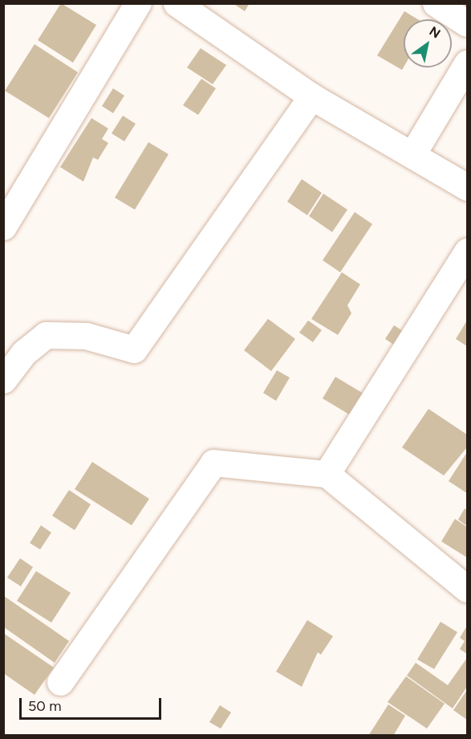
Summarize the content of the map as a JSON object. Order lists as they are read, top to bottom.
{
  "scale_bar": "50 m",
  "north": "top right"
}
